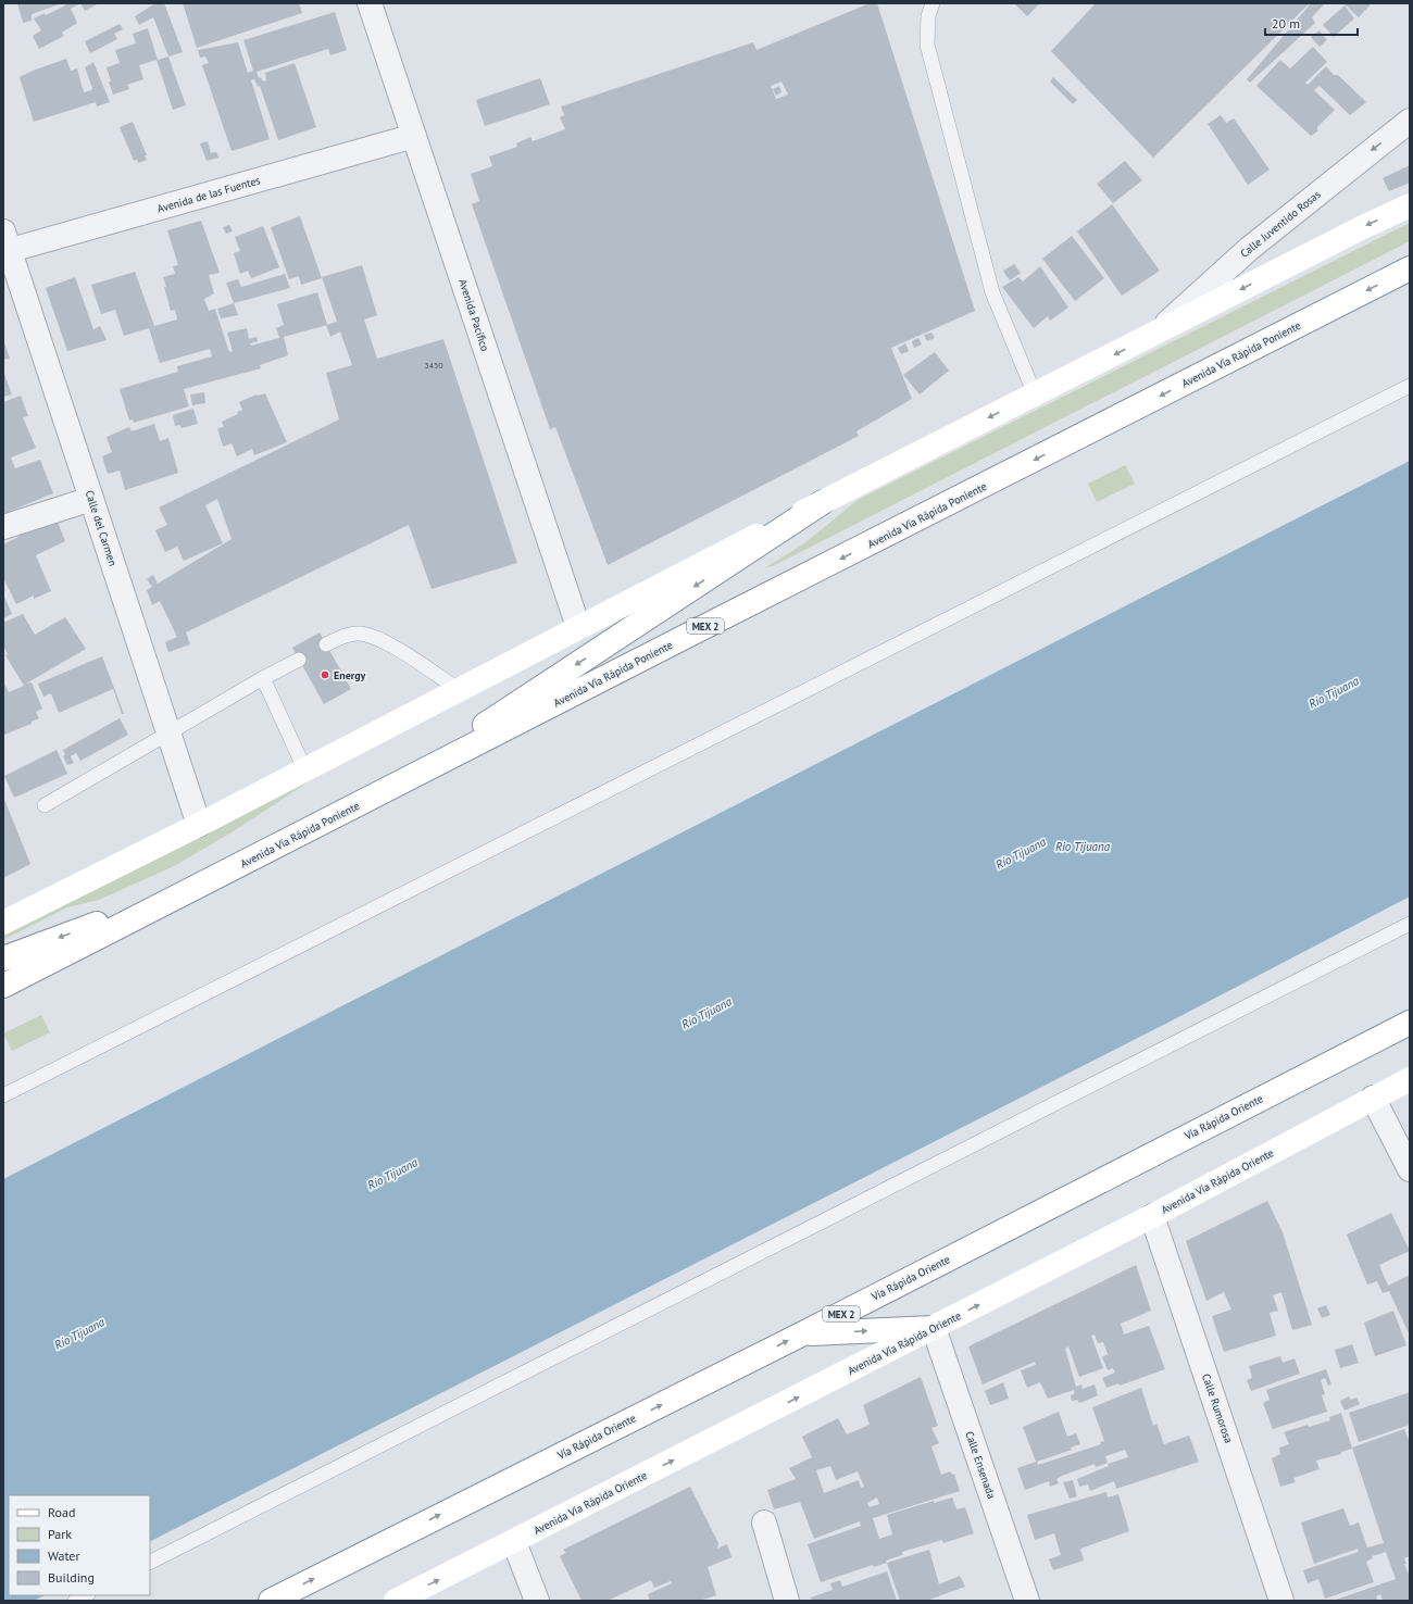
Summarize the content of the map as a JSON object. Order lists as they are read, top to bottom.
{
  "streets": {
    "main road": [
      "Avenida Vía Rápida Poniente",
      "MEX 2",
      "Vía Rápida Oriente",
      "Avenida Vía Rápida Oriente"
    ],
    "street": [
      "Avenida de las Fuentes",
      "Calle Juventido Rosas",
      "Avenida Pacífico",
      "Calle del Carmen",
      "Calle Rumorosa",
      "Calle Ensenada"
    ]
  },
  "crossings": [
    ["Avenida de las Fuentes", "Avenida Pacífico"],
    ["Avenida de las Fuentes", "Calle del Carmen"],
    ["Avenida Vía Rápida Oriente", "Calle Rumorosa"],
    ["Avenida Vía Rápida Oriente", "Calle Ensenada"]
  ],
  "one_way": ["Calle Juventido Rosas", "Vía Rápida Oriente", "Avenida Vía Rápida Oriente"],
  "water": ["Río Tijuana", "Rio Tijuana"],
  "places": ["Energy"],
  "house_numbers": ["3450"],
  "legend": [
    "Road",
    "Park",
    "Water",
    "Building"
  ],
  "scale_bar": "20 m"
}
